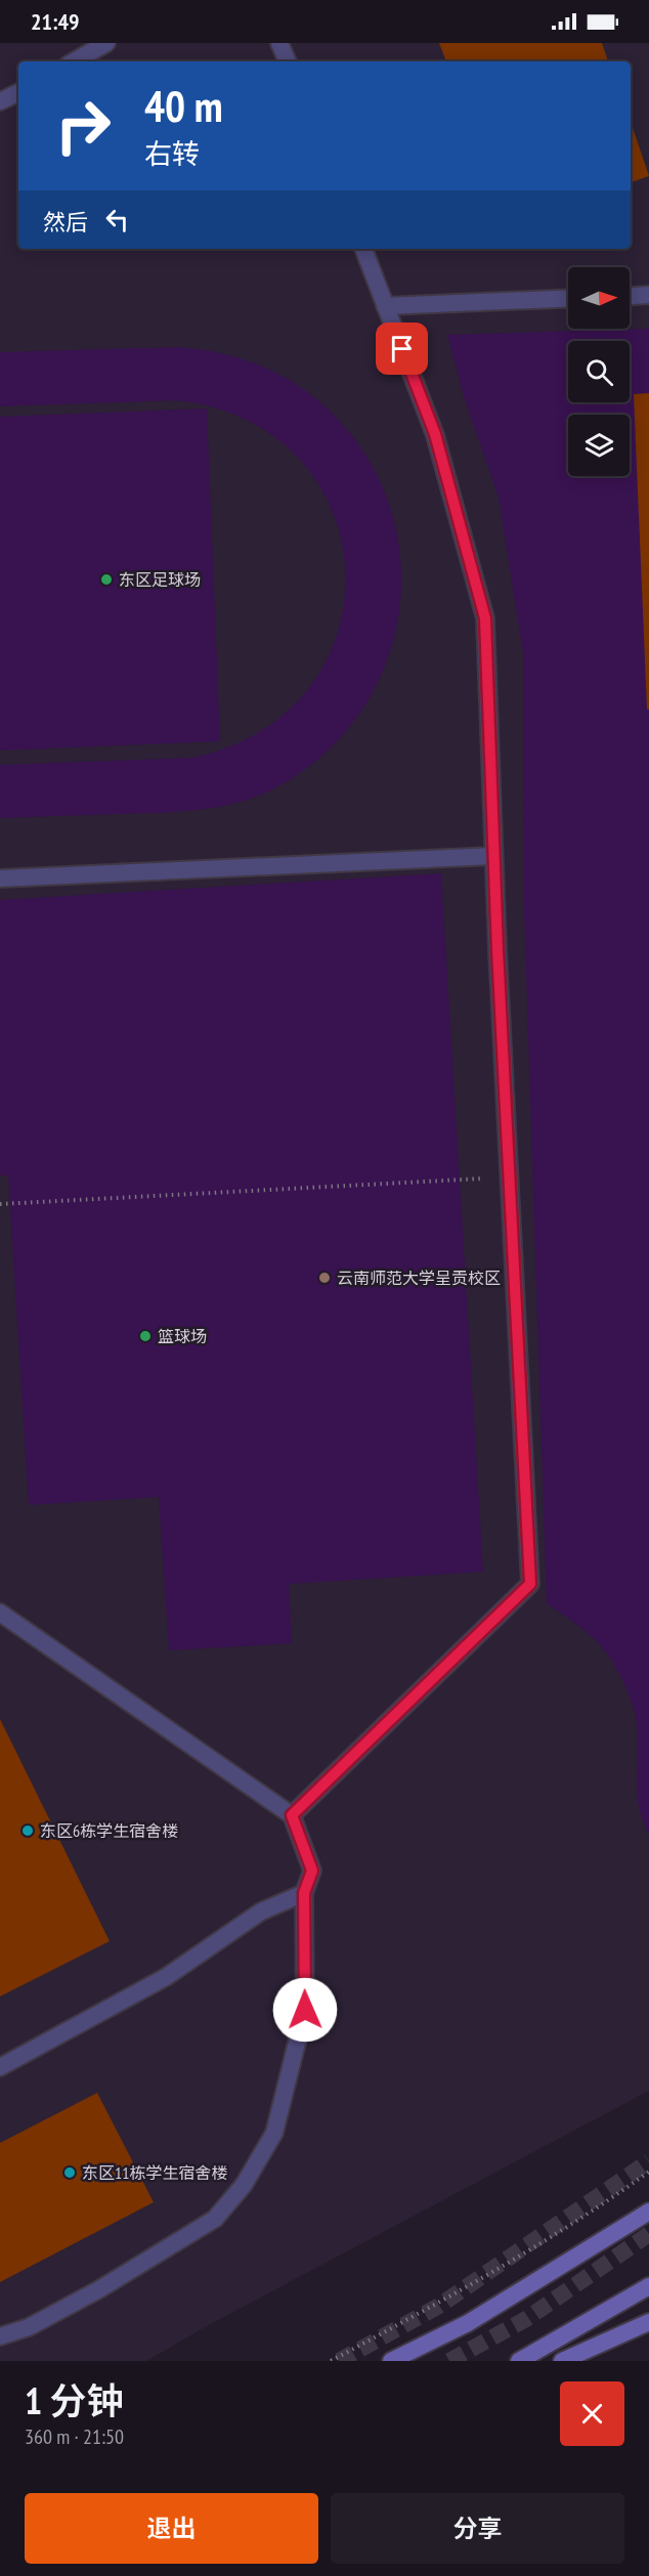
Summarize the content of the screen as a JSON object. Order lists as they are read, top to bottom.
{
  "places": [
    "东区足球场",
    "云南师范大学呈贡校区",
    "篮球场",
    "东区6栋学生宿舍楼",
    "东区11栋学生宿舍楼"
  ],
  "north": "right",
  "page": {
    "status": "21:49",
    "turn": ["40 m", "右转"],
    "then": "然后",
    "heading": ["1 分钟", "360 m · 21:50"],
    "buttons": ["退出", "分享"]
  }
}
